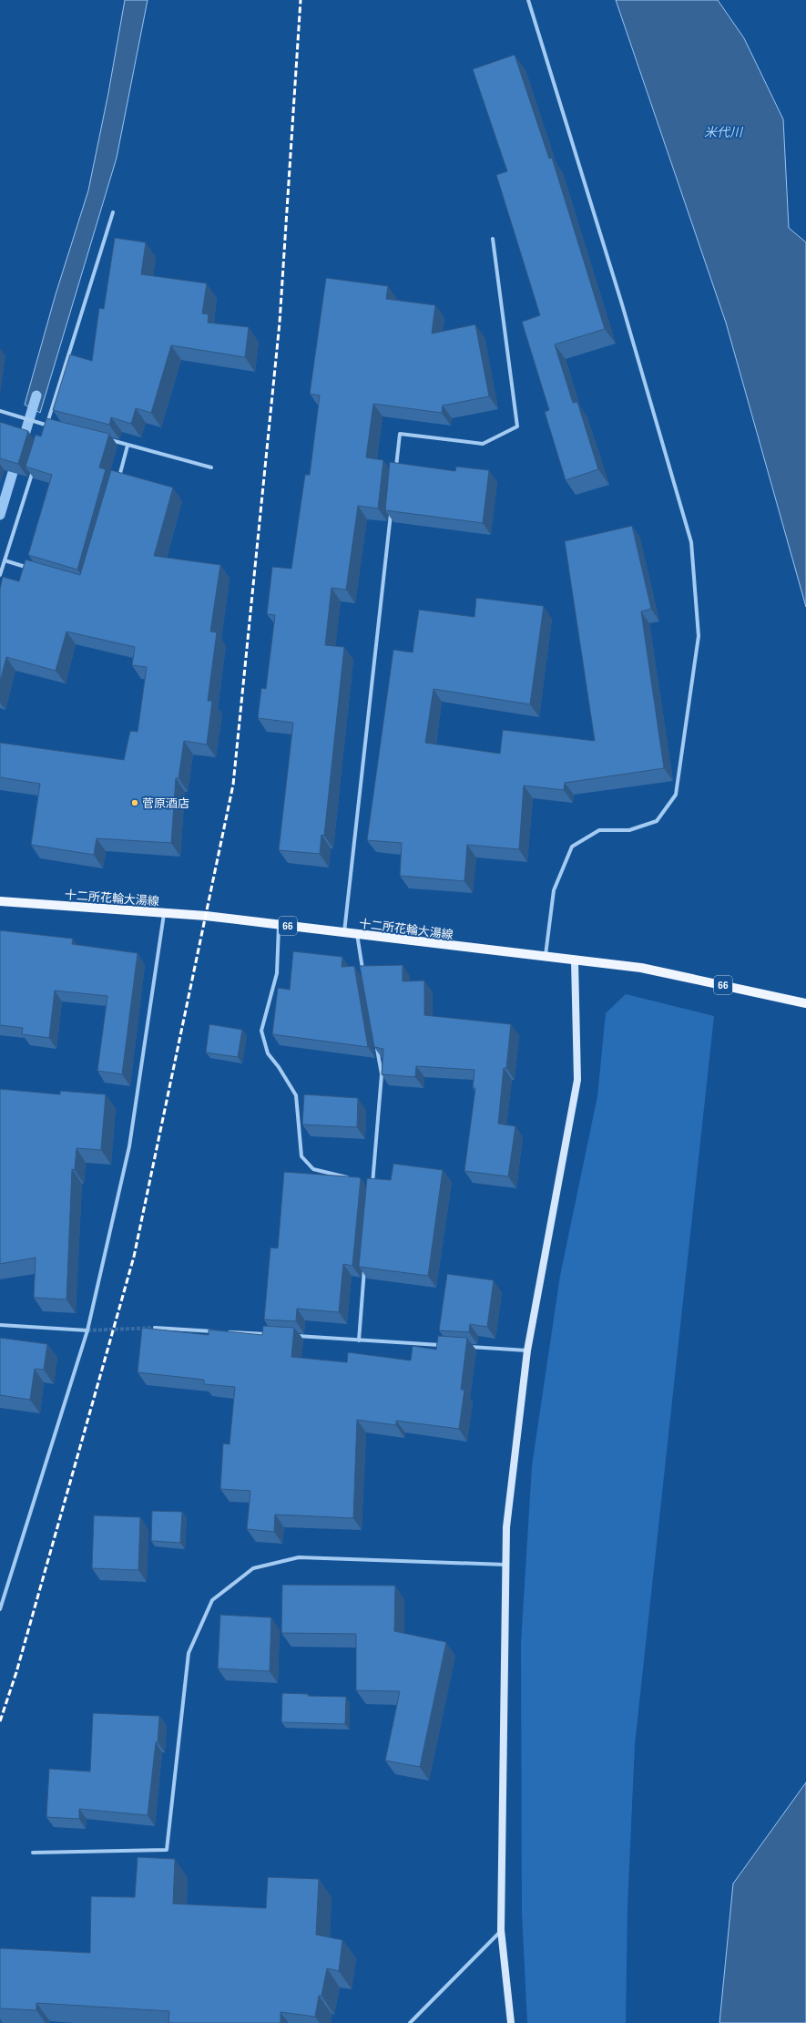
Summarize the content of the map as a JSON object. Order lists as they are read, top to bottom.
{
  "streets": {
    "main road": ["十二所花輪大湯線", "66"]
  },
  "water": ["米代川"],
  "places": ["菅原酒店"]
}
